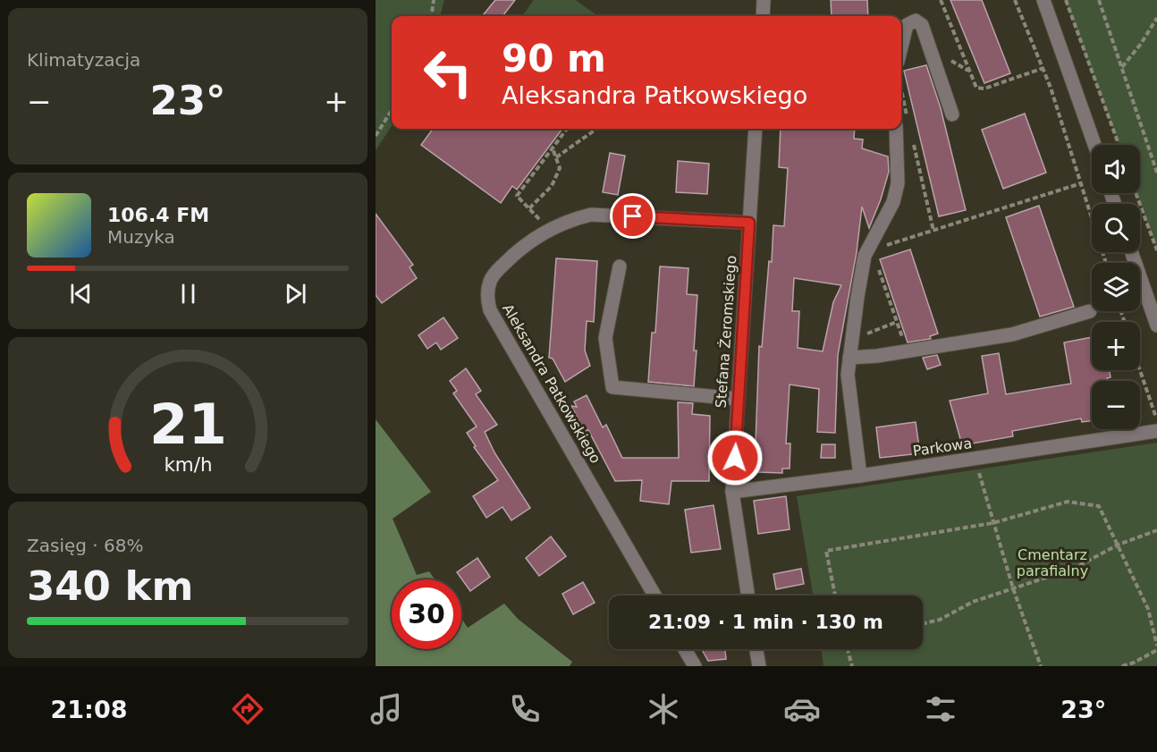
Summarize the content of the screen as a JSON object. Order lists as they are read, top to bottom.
{
  "streets": {
    "street": ["Stefana Żeromskiego", "Aleksandra Patkowskiego", "Parkowa"]
  },
  "crossings": [
    ["Stefana Żeromskiego", "Aleksandra Patkowskiego"],
    ["Stefana Żeromskiego", "Parkowa"]
  ],
  "parks": ["Cmentarz parafialny"],
  "page": {
    "tile": [
      "Klimatyzacja",
      ["Zasięg · 68%", "340 km"]
    ],
    "turn": ["90 m", "Aleksandra Patkowskiego"],
    "heat": ["−", "23°", "+"],
    "map_buttons": ["+", "−"],
    "song": ["106.4 FM", "Muzyka"],
    "limit": "30",
    "trip": "21:09 · 1 min · 130 m",
    "tabs": ["21:08", "23°"],
    "gauge": ["21", "km/h"]
  }
}
